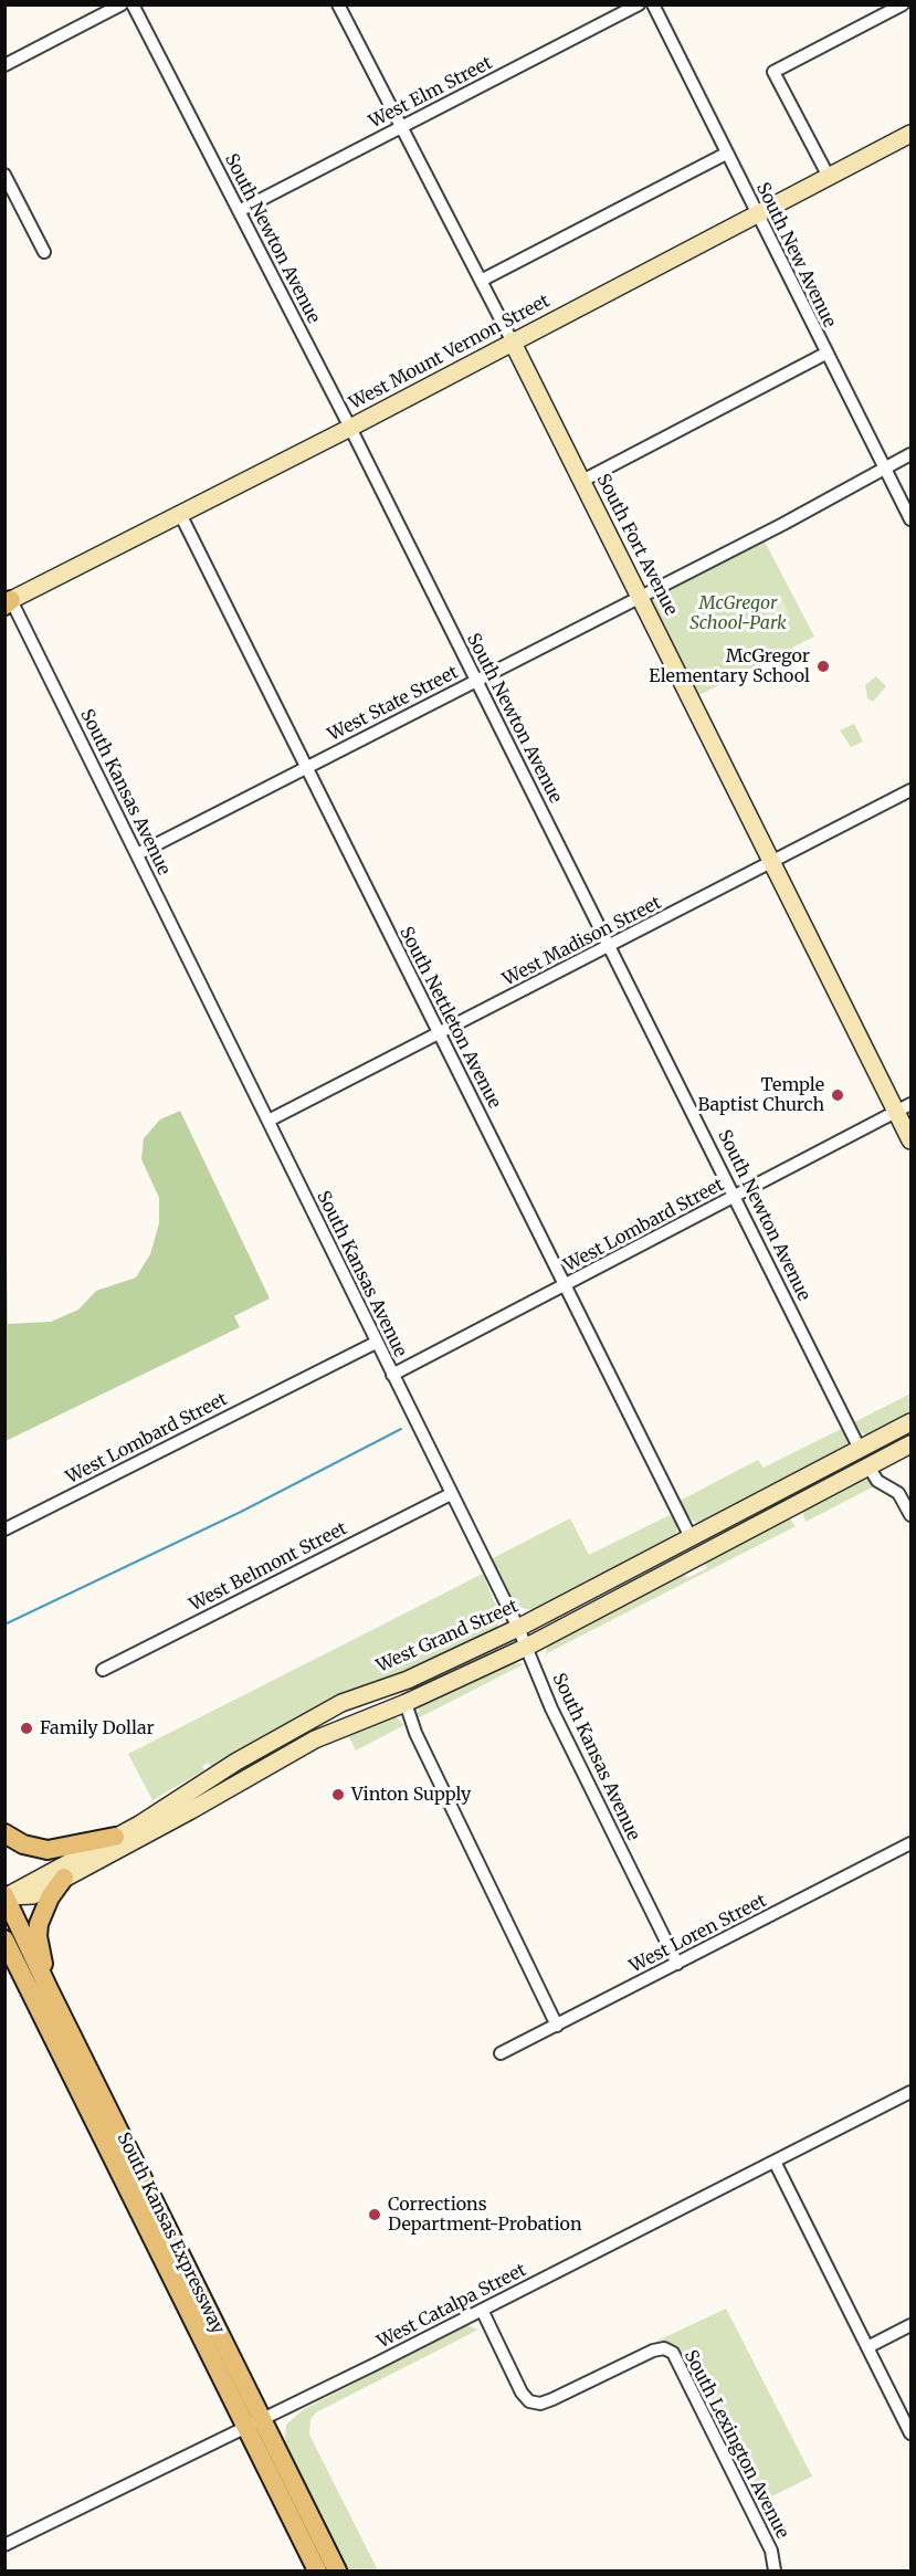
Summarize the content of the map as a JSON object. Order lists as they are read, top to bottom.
{
  "streets": {
    "main road": [
      "West Mount Vernon Street",
      "South Fort Avenue",
      "West Grand Street",
      "South Kansas Expressway"
    ],
    "street": [
      "West Elm Street",
      "South Newton Avenue",
      "South New Avenue",
      "West State Street",
      "South Kansas Avenue",
      "West Madison Street",
      "South Nettleton Avenue",
      "West Lombard Street",
      "West Belmont Street",
      "West Loren Street",
      "West Catalpa Street",
      "South Lexington Avenue"
    ]
  },
  "crossings": [
    ["West Elm Street", "South Newton Avenue"],
    ["West Elm Street", "South Fort Avenue"],
    ["South Newton Avenue", "West Mount Vernon Street"],
    ["South Newton Avenue", "West State Street"],
    ["South Newton Avenue", "West Madison Street"],
    ["South Newton Avenue", "West Lombard Street"],
    ["South Newton Avenue", "West Grand Street"],
    ["South New Avenue", "West Mount Vernon Street"],
    ["South New Avenue", "West State Street"],
    ["West Mount Vernon Street", "South Fort Avenue"],
    ["West Mount Vernon Street", "South Kansas Avenue"],
    ["West Mount Vernon Street", "South Nettleton Avenue"],
    ["South Fort Avenue", "West State Street"],
    ["South Fort Avenue", "West Madison Street"],
    ["South Fort Avenue", "West Lombard Street"],
    ["West State Street", "South Kansas Avenue"],
    ["West State Street", "South Nettleton Avenue"],
    ["South Kansas Avenue", "West Madison Street"],
    ["South Kansas Avenue", "West Lombard Street"],
    ["South Kansas Avenue", "West Belmont Street"],
    ["South Kansas Avenue", "West Grand Street"],
    ["South Kansas Avenue", "West Loren Street"],
    ["West Madison Street", "South Nettleton Avenue"],
    ["South Nettleton Avenue", "West Lombard Street"],
    ["South Nettleton Avenue", "West Grand Street"],
    ["West Grand Street", "South Kansas Expressway"],
    ["South Kansas Expressway", "West Catalpa Street"],
    ["West Catalpa Street", "South Lexington Avenue"]
  ],
  "parks": ["McGregor School-Park"],
  "places": [
    "McGregor Elementary School",
    "Temple Baptist Church",
    "Family Dollar",
    "Vinton Supply",
    "Corrections Department-Probation"
  ]
}
